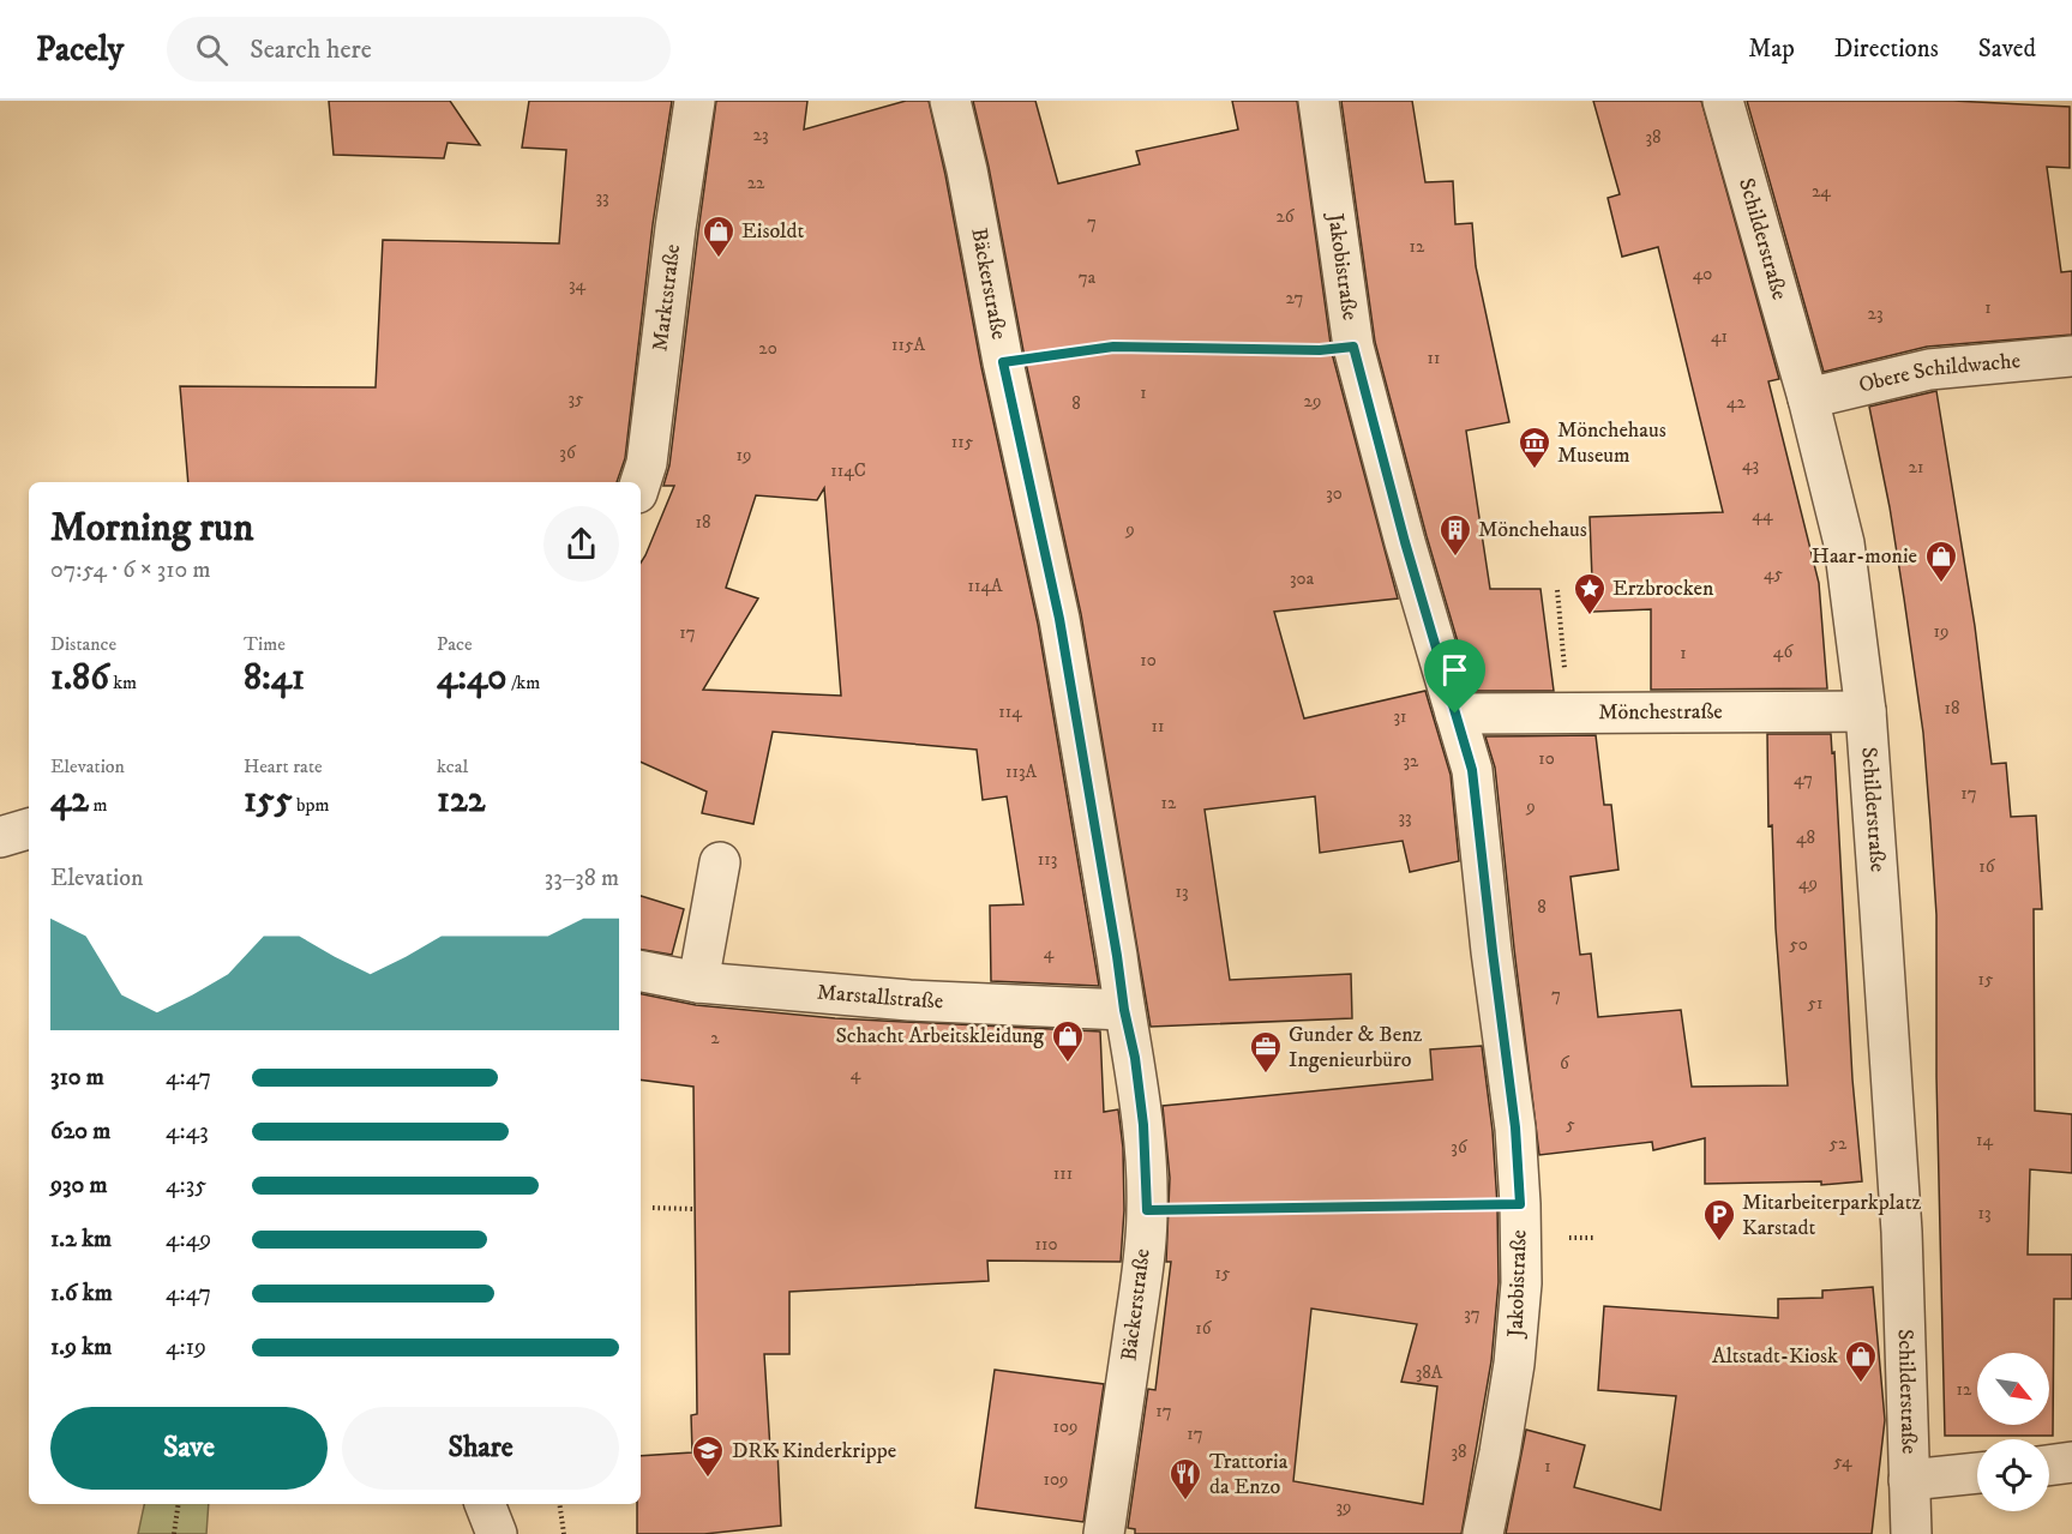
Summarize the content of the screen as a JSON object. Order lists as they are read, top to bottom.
{
  "streets": {
    "street": [
      "Schilderstraße",
      "Jakobistraße",
      "Bäckerstraße",
      "Marktstraße",
      "Obere Schildwache",
      "Mönchestraße",
      "Marstallstraße"
    ]
  },
  "crossings": [
    ["Schilderstraße", "Obere Schildwache"],
    ["Schilderstraße", "Mönchestraße"],
    ["Jakobistraße", "Mönchestraße"],
    ["Bäckerstraße", "Marstallstraße"]
  ],
  "places": {
    "shop": [
      "Eisoldt",
      "Haar-monie",
      "Schacht Arbeitskleidung",
      "Altstadt-Kiosk"
    ],
    "museum": ["Mönchehaus Museum"],
    "building": ["Mönchehaus"],
    "place": ["Erzbrocken"],
    "office": ["Gunder & Benz Ingenieurbüro"],
    "parking": ["Mitarbeiterparkplatz Karstadt"],
    "school or university": ["DRK Kinderkrippe"],
    "restaurant": ["Trattoria da Enzo"]
  },
  "house_numbers": [
    "23",
    "38",
    "22",
    "24",
    "33",
    "26",
    "7",
    "12",
    "40",
    "7a",
    "34",
    "27",
    "1",
    "23",
    "41",
    "115A",
    "20",
    "11",
    "1",
    "35",
    "29",
    "42",
    "8",
    "115",
    "36",
    "19",
    "43",
    "21",
    "114C",
    "30",
    "44",
    "18",
    "9",
    "45",
    "30a",
    "114A",
    "19",
    "17",
    "46",
    "1",
    "10",
    "18",
    "114",
    "31",
    "11",
    "10",
    "32",
    "113A",
    "47",
    "17",
    "12",
    "9",
    "33",
    "48",
    "113",
    "16",
    "49",
    "13",
    "8",
    "50",
    "4",
    "15",
    "7",
    "51",
    "2",
    "6",
    "4",
    "5",
    "14",
    "52",
    "36",
    "111",
    "13",
    "110",
    "15",
    "37",
    "16",
    "38A",
    "12",
    "17",
    "109",
    "17",
    "38",
    "54",
    "1",
    "109",
    "39"
  ],
  "north": "bottom right",
  "page": {
    "header": "Pacely",
    "search": "Search here",
    "nav": ["Map", "Directions", "Saved"],
    "heading": ["Morning run", "07:54 · 6 × 310 m"],
    "stats": [
      ["Distance", "1.86 km"],
      ["Time", "8:41"],
      ["Pace", "4:40 /km"],
      ["Elevation", "42 m"],
      ["Heart rate", "155 bpm"],
      ["kcal", "122"]
    ],
    "chart": ["Elevation", "33–38 m"],
    "list": [
      {
        "name": "310 m",
        "note": "4:47"
      },
      {
        "name": "620 m",
        "note": "4:43"
      },
      {
        "name": "930 m",
        "note": "4:35"
      },
      {
        "name": "1.2 km",
        "note": "4:49"
      },
      {
        "name": "1.6 km",
        "note": "4:47"
      },
      {
        "name": "1.9 km",
        "note": "4:19"
      }
    ],
    "buttons": ["Save", "Share"]
  }
}
